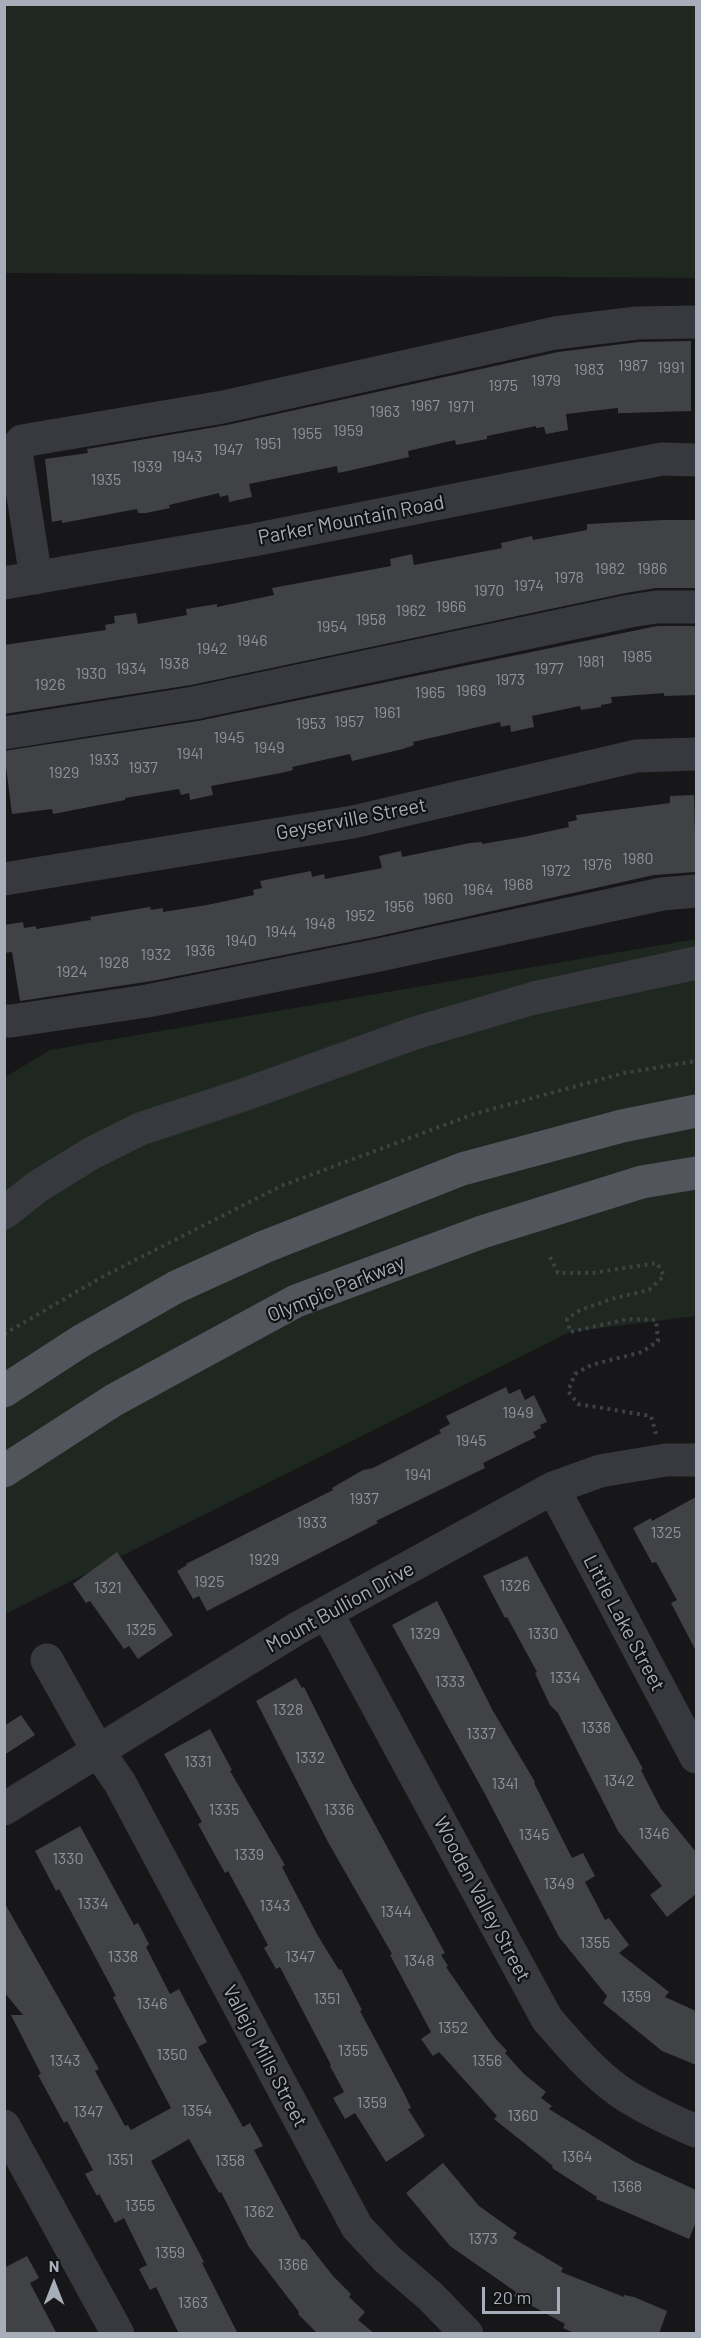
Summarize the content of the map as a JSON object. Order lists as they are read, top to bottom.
{
  "streets": {
    "main road": ["Olympic Parkway"],
    "street": [
      "Parker Mountain Road",
      "Geyserville Street",
      "Mount Bullion Drive",
      "Little Lake Street",
      "Wooden Valley Street",
      "Vallejo Mills Street"
    ]
  },
  "crossings": [
    ["Mount Bullion Drive", "Little Lake Street"],
    ["Mount Bullion Drive", "Wooden Valley Street"],
    ["Mount Bullion Drive", "Vallejo Mills Street"]
  ],
  "house_numbers": [
    "1987",
    "1991",
    "1983",
    "1979",
    "1975",
    "1967",
    "1971",
    "1963",
    "1959",
    "1955",
    "1951",
    "1947",
    "1943",
    "1939",
    "1935",
    "1982",
    "1986",
    "1978",
    "1974",
    "1970",
    "1966",
    "1962",
    "1958",
    "1954",
    "1946",
    "1942",
    "1985",
    "1981",
    "1938",
    "1934",
    "1977",
    "1930",
    "1973",
    "1926",
    "1969",
    "1965",
    "1961",
    "1957",
    "1953",
    "1945",
    "1949",
    "1941",
    "1933",
    "1937",
    "1929",
    "1980",
    "1976",
    "1972",
    "1968",
    "1964",
    "1960",
    "1956",
    "1952",
    "1948",
    "1944",
    "1940",
    "1936",
    "1932",
    "1928",
    "1924",
    "1949",
    "1945",
    "1941",
    "1937",
    "1933",
    "1325",
    "1929",
    "1925",
    "1326",
    "1321",
    "1325",
    "1329",
    "1330",
    "1334",
    "1333",
    "1328",
    "1338",
    "1337",
    "1332",
    "1331",
    "1342",
    "1341",
    "1335",
    "1336",
    "1346",
    "1345",
    "1339",
    "1330",
    "1349",
    "1334",
    "1343",
    "1344",
    "1355",
    "1338",
    "1347",
    "1348",
    "1359",
    "1351",
    "1346",
    "1352",
    "1355",
    "1350",
    "1343",
    "1356",
    "1359",
    "1354",
    "1347",
    "1360",
    "1364",
    "1351",
    "1358",
    "1368",
    "1355",
    "1362",
    "1373",
    "1359",
    "1366",
    "1363"
  ],
  "scale_bar": "20 m",
  "north": "top"
}
